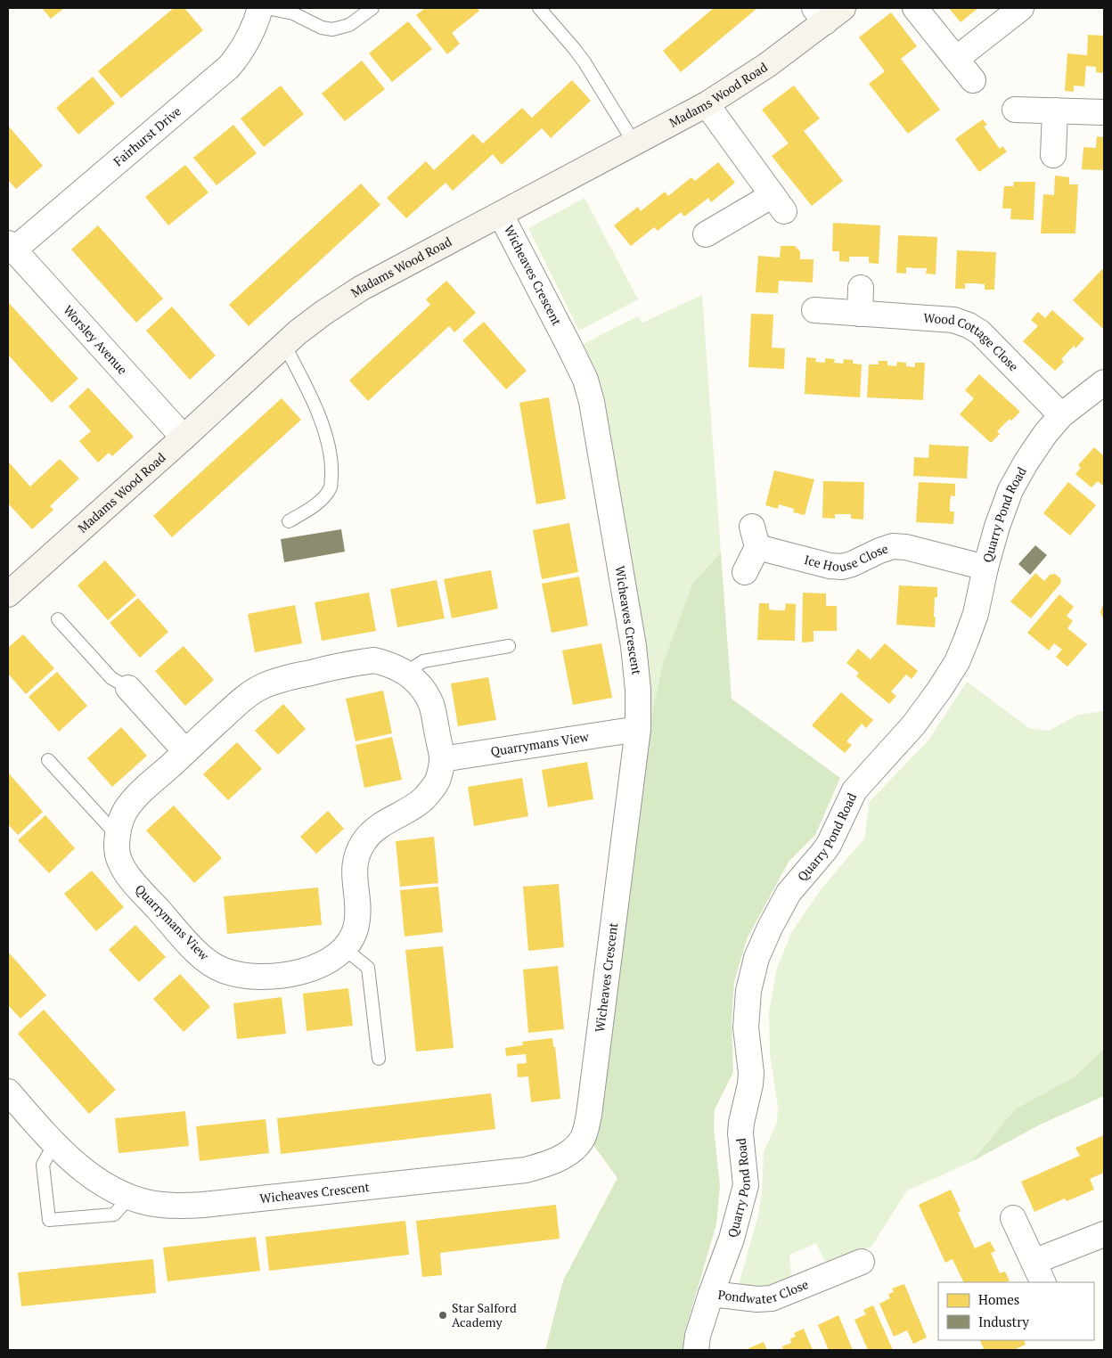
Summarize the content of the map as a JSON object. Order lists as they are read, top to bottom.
{
  "streets": {
    "street": [
      "Madams Wood Road",
      "Fairhurst Drive",
      "Wicheaves Crescent",
      "Worsley Avenue",
      "Wood Cottage Close",
      "Quarry Pond Road",
      "Ice House Close",
      "Quarrymans View",
      "Pondwater Close"
    ]
  },
  "crossings": [
    ["Madams Wood Road", "Wicheaves Crescent"],
    ["Madams Wood Road", "Worsley Avenue"],
    ["Fairhurst Drive", "Worsley Avenue"],
    ["Wicheaves Crescent", "Quarrymans View"],
    ["Wood Cottage Close", "Quarry Pond Road"],
    ["Quarry Pond Road", "Ice House Close"],
    ["Quarry Pond Road", "Pondwater Close"]
  ],
  "places": ["Star Salford Academy"],
  "legend": ["Homes", "Industry"]
}
